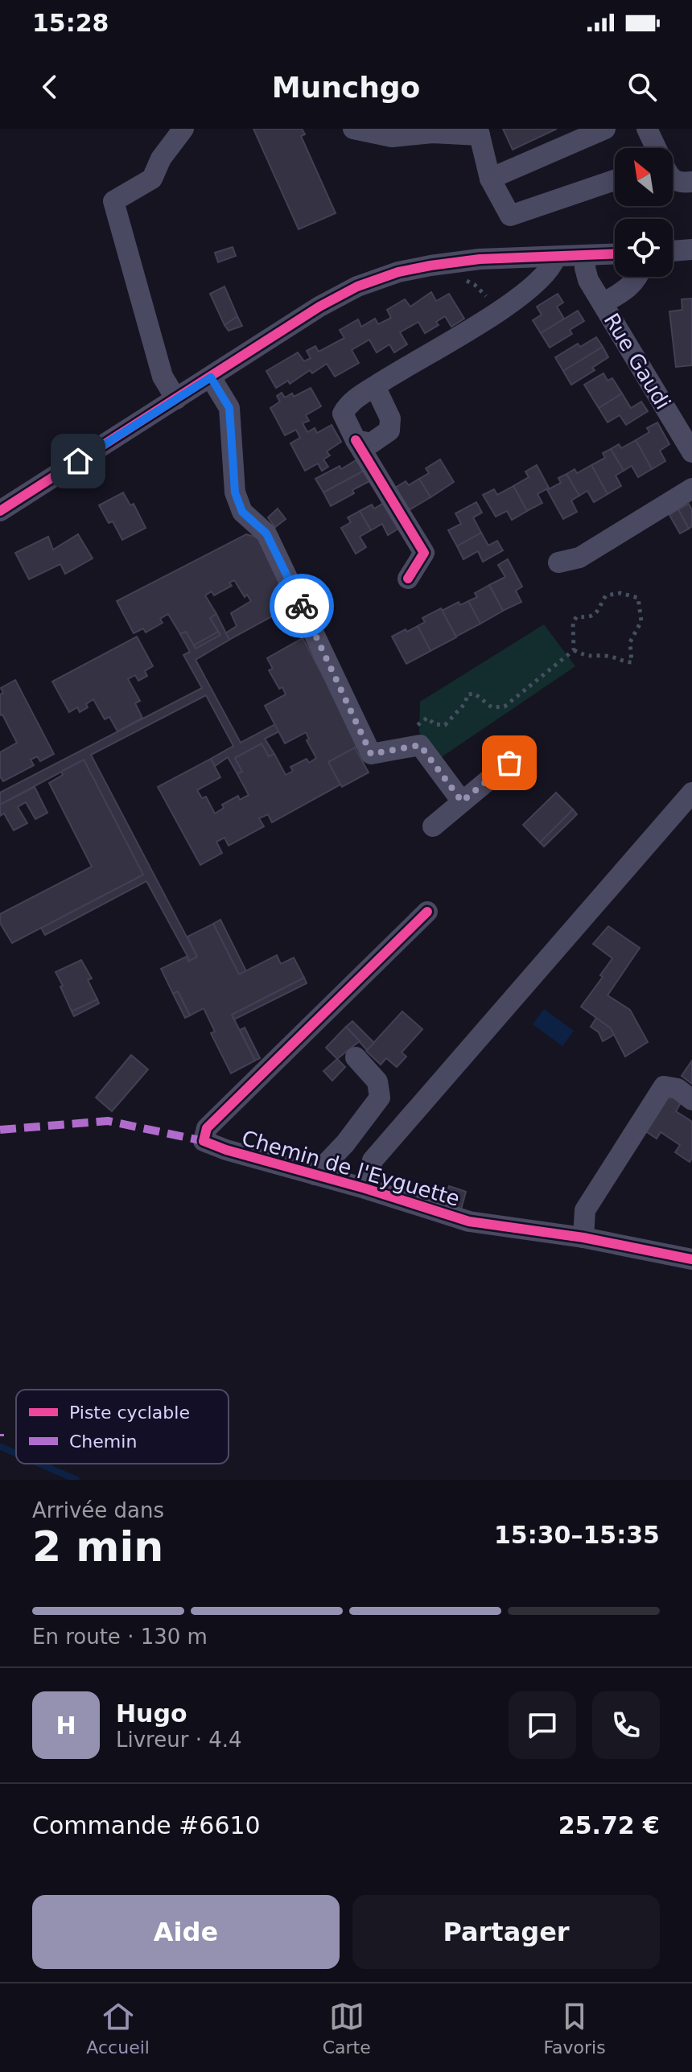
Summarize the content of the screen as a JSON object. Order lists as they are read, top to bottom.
{
  "streets": {
    "street": ["Rue Gaudi", "Chemin de l'Eyguette"]
  },
  "legend": ["Piste cyclable", "Chemin"],
  "north": "top left",
  "page": {
    "status": "15:28",
    "header": "Munchgo",
    "heading": ["2 min", "Arrivée dans", "15:30–15:35"],
    "panel": [
      "Hugo",
      "Livreur · 4.4",
      "Commande #6610",
      "25.72 €"
    ],
    "bar": "En route · 130 m",
    "round": "H",
    "buttons": ["Aide", "Partager"],
    "tabs": ["Accueil", "Carte", "Favoris"]
  }
}
